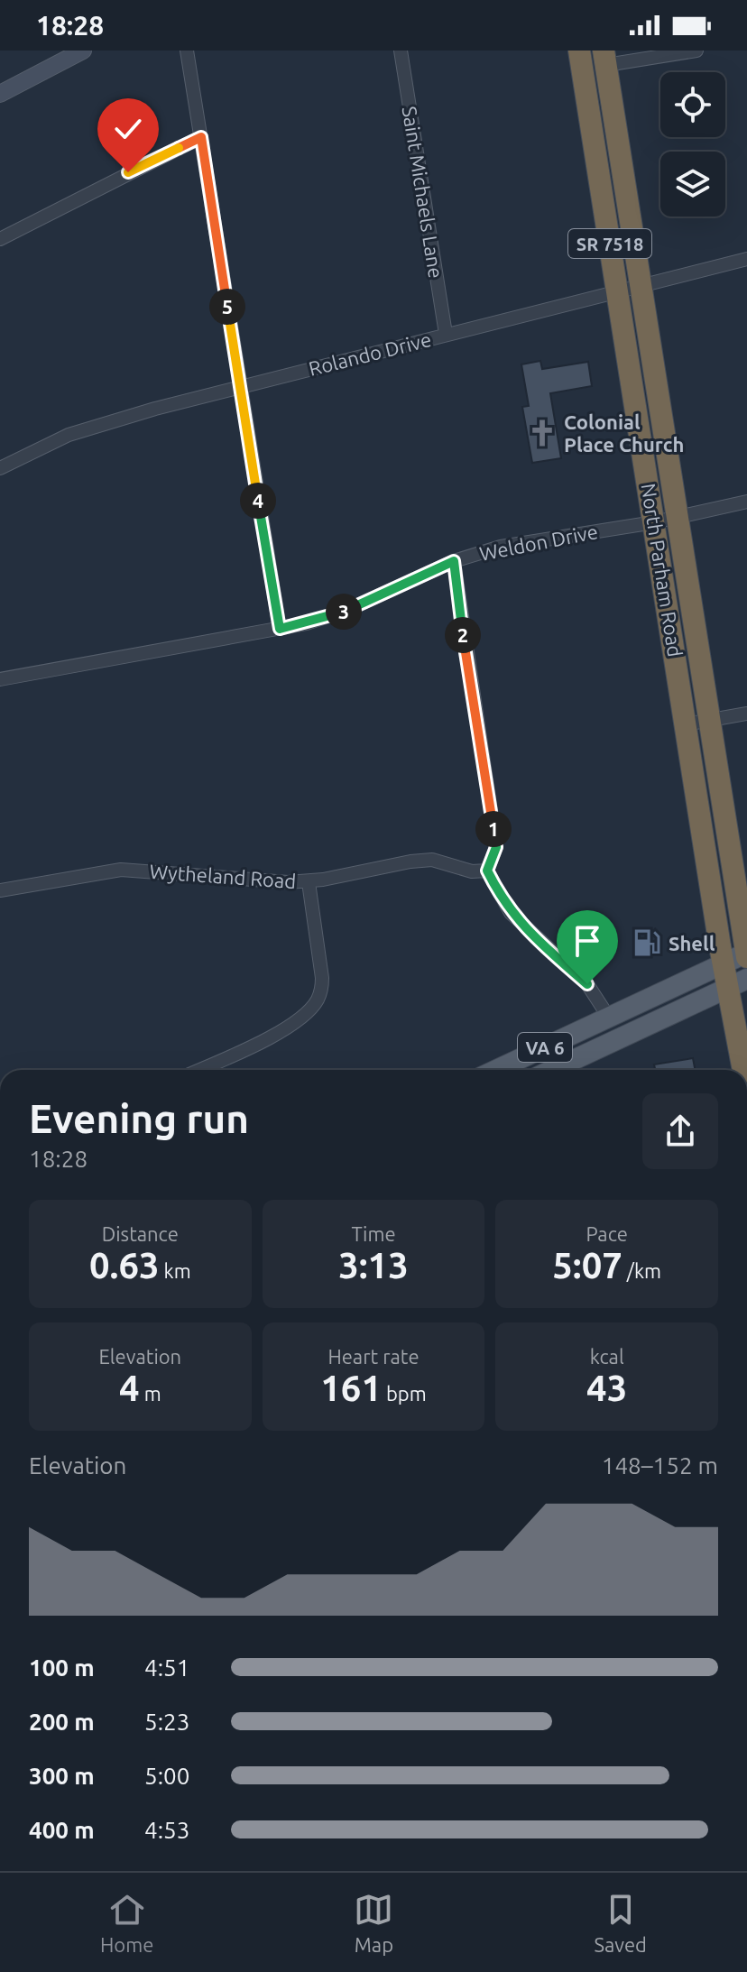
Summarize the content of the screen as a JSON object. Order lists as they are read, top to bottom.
{
  "streets": {
    "highway": ["SR 7518", "North Parham Road"],
    "main road": ["VA 6"],
    "street": [
      "Saint Michaels Lane",
      "Rolando Drive",
      "Weldon Drive",
      "Wytheland Road"
    ]
  },
  "crossings": [
    ["Saint Michaels Lane", "Rolando Drive"],
    ["Rolando Drive", "North Parham Road"],
    ["Weldon Drive", "North Parham Road"],
    ["North Parham Road", "VA 6"]
  ],
  "places": {
    "church": ["Colonial Place Church"],
    "fuel station": ["Shell"]
  },
  "page": {
    "status": "18:28",
    "pins": [
      "5",
      "4",
      "3",
      "2",
      "1"
    ],
    "heading": ["Evening run", "18:28"],
    "stats": [
      ["Distance", "0.63 km"],
      ["Time", "3:13"],
      ["Pace", "5:07 /km"],
      ["Elevation", "4 m"],
      ["Heart rate", "161 bpm"],
      ["kcal", "43"]
    ],
    "chart": ["Elevation", "148–152 m"],
    "list": [
      {
        "name": "100 m",
        "note": "4:51"
      },
      {
        "name": "200 m",
        "note": "5:23"
      },
      {
        "name": "300 m",
        "note": "5:00"
      },
      {
        "name": "400 m",
        "note": "4:53"
      }
    ],
    "tabs": ["Home", "Map", "Saved"]
  }
}
